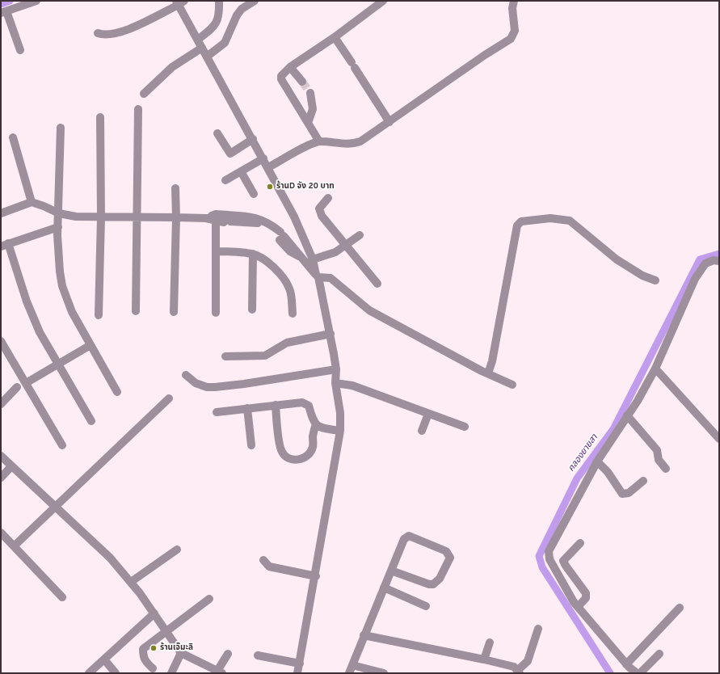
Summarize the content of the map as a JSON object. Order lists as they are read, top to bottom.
{
  "water": ["คลองยายสา"],
  "places": ["ร้านD จัง 20 บาท", "ร้านเจ๊มะลิ"]
}
